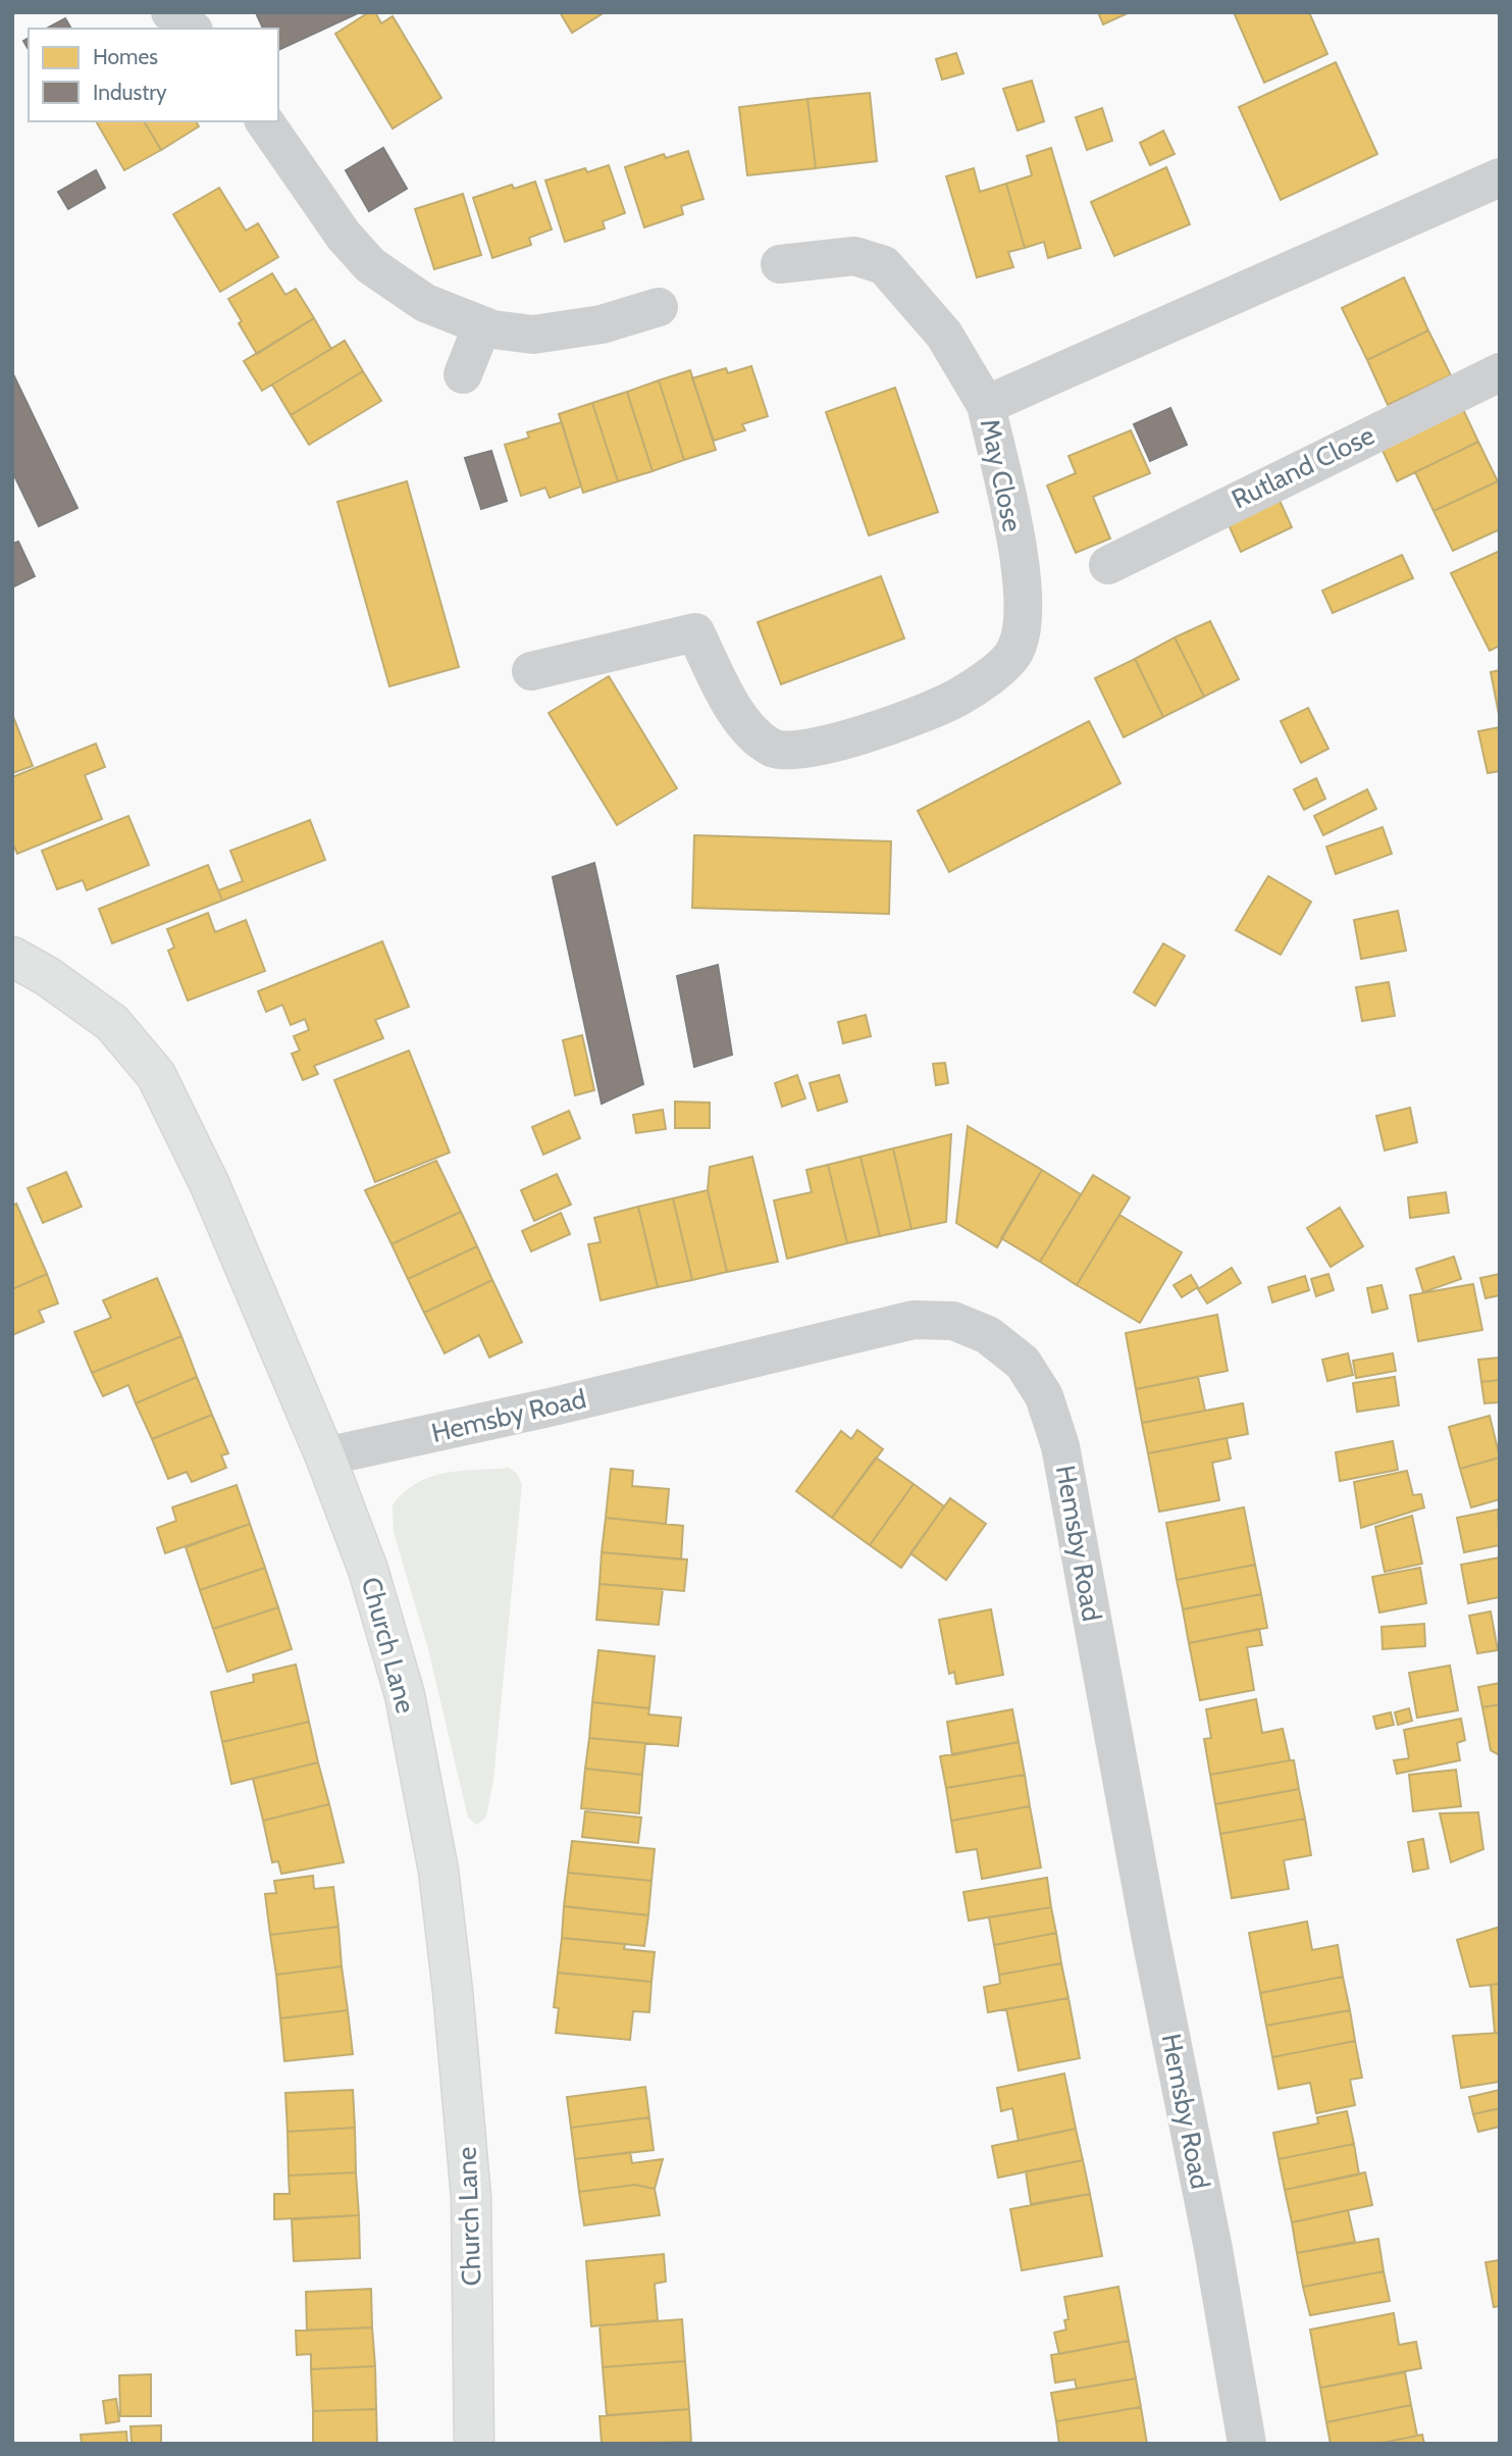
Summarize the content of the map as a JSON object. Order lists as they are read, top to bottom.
{
  "streets": {
    "street": [
      "Rutland Close",
      "May Close",
      "Hemsby Road",
      "Church Lane"
    ]
  },
  "crossings": [
    ["Hemsby Road", "Church Lane"]
  ],
  "legend": ["Homes", "Industry"]
}
